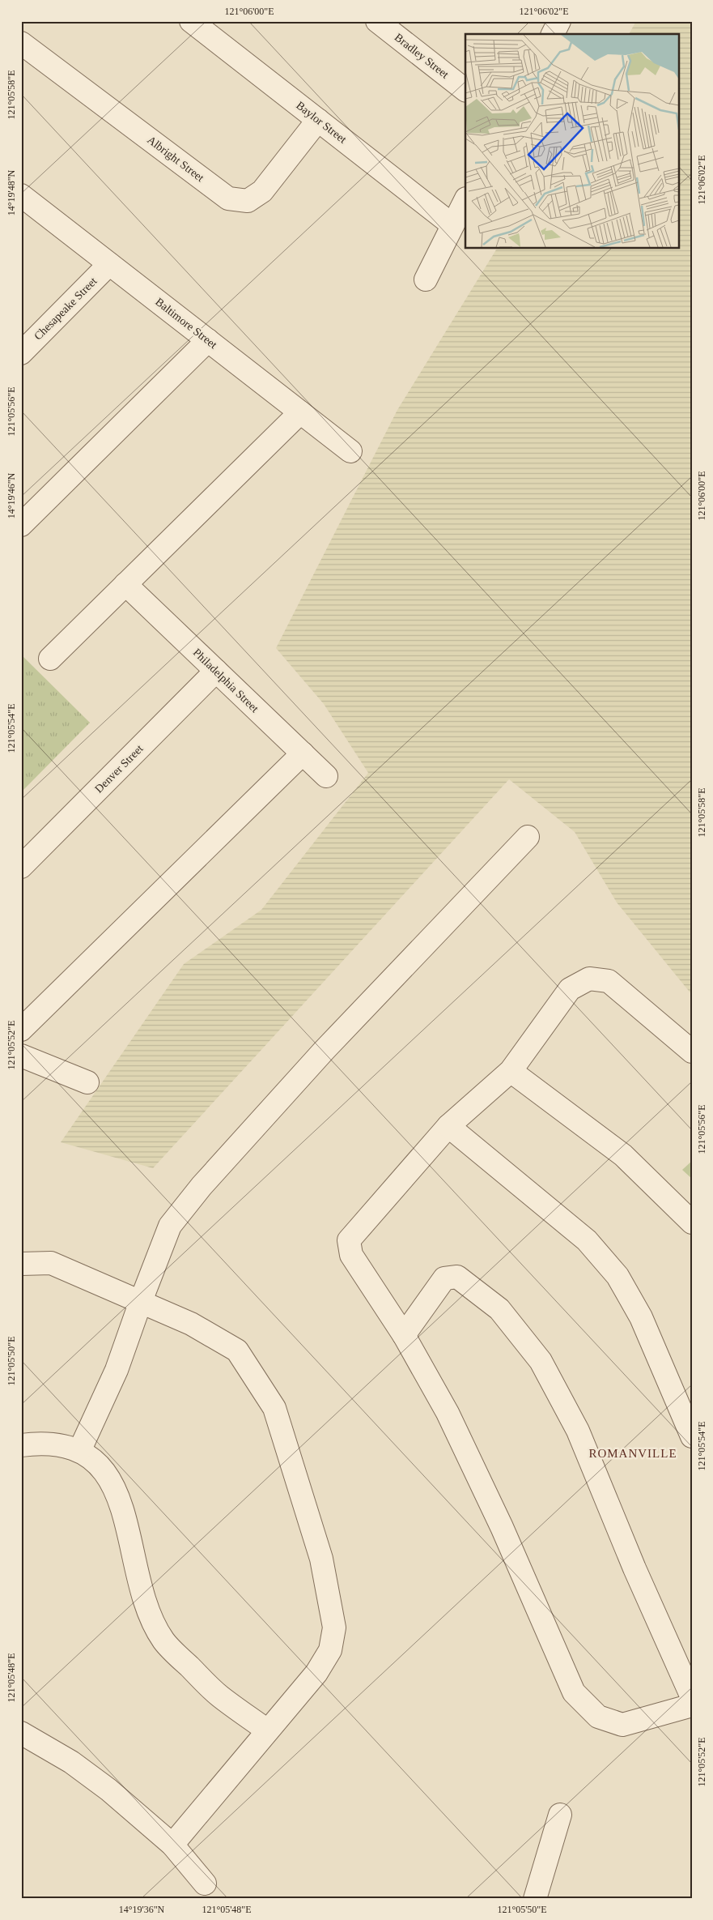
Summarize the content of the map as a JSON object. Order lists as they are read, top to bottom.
{
  "streets": {
    "street": [
      "Bradley Street",
      "Baylor Street",
      "Albright Street",
      "Chesapeake Street",
      "Baltimore Street",
      "Philadelphia Street",
      "Denver Street"
    ]
  },
  "crossings": [
    ["Baylor Street", "Albright Street"],
    ["Chesapeake Street", "Baltimore Street"],
    ["Philadelphia Street", "Denver Street"]
  ],
  "districts": ["ROMANVILLE"],
  "coordinates": [
    "121°06'00\"E",
    "121°06'02\"E",
    "121°05'58\"E",
    "14°19'48\"N",
    "121°05'56\"E",
    "14°19'46\"N",
    "121°05'54\"E",
    "121°05'52\"E",
    "121°05'50\"E",
    "121°05'48\"E",
    "14°19'36\"N"
  ]
}
